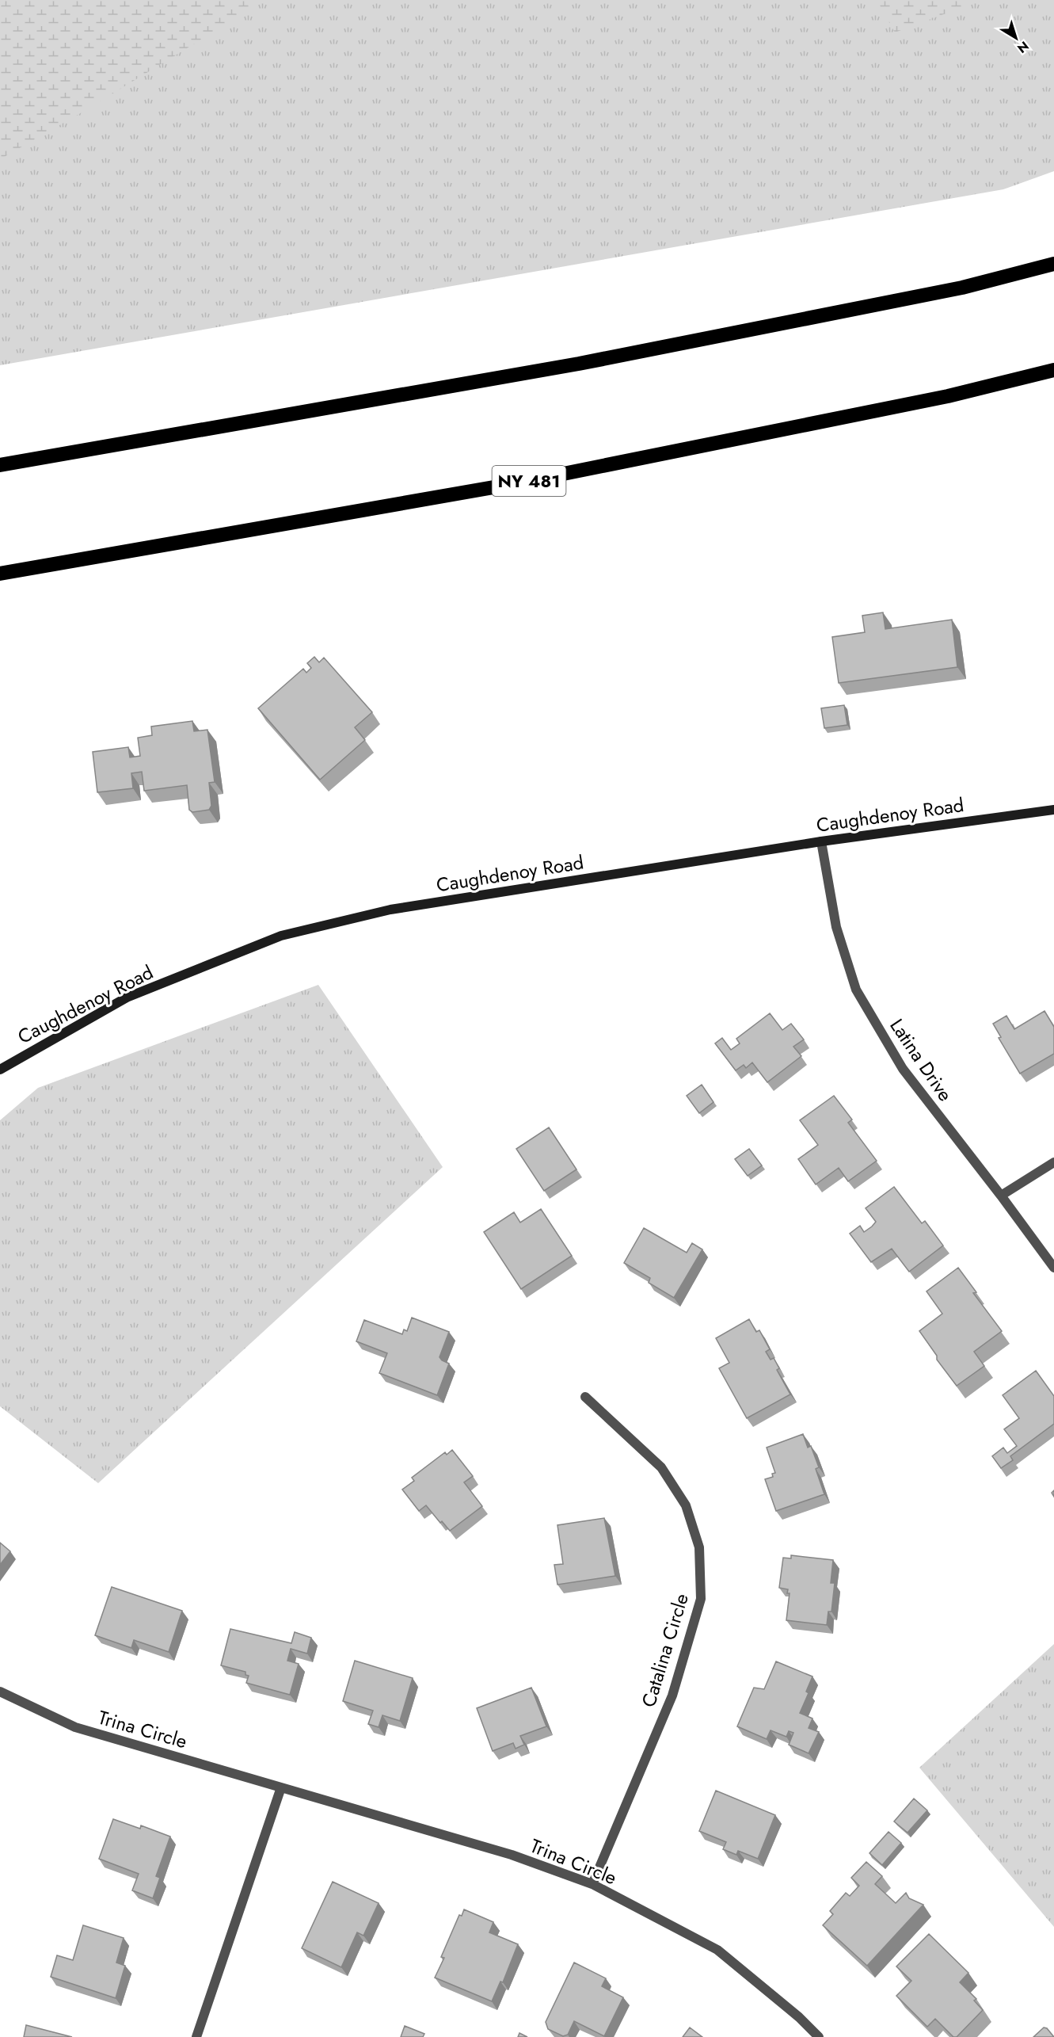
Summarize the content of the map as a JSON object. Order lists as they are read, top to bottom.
{
  "streets": {
    "highway": ["NY 481"],
    "street": [
      "Caughdenoy Road",
      "Latina Drive",
      "Catalina Circle",
      "Trina Circle"
    ]
  },
  "crossings": [
    ["Caughdenoy Road", "Latina Drive"],
    ["Catalina Circle", "Trina Circle"]
  ],
  "north": "bottom right"
}
